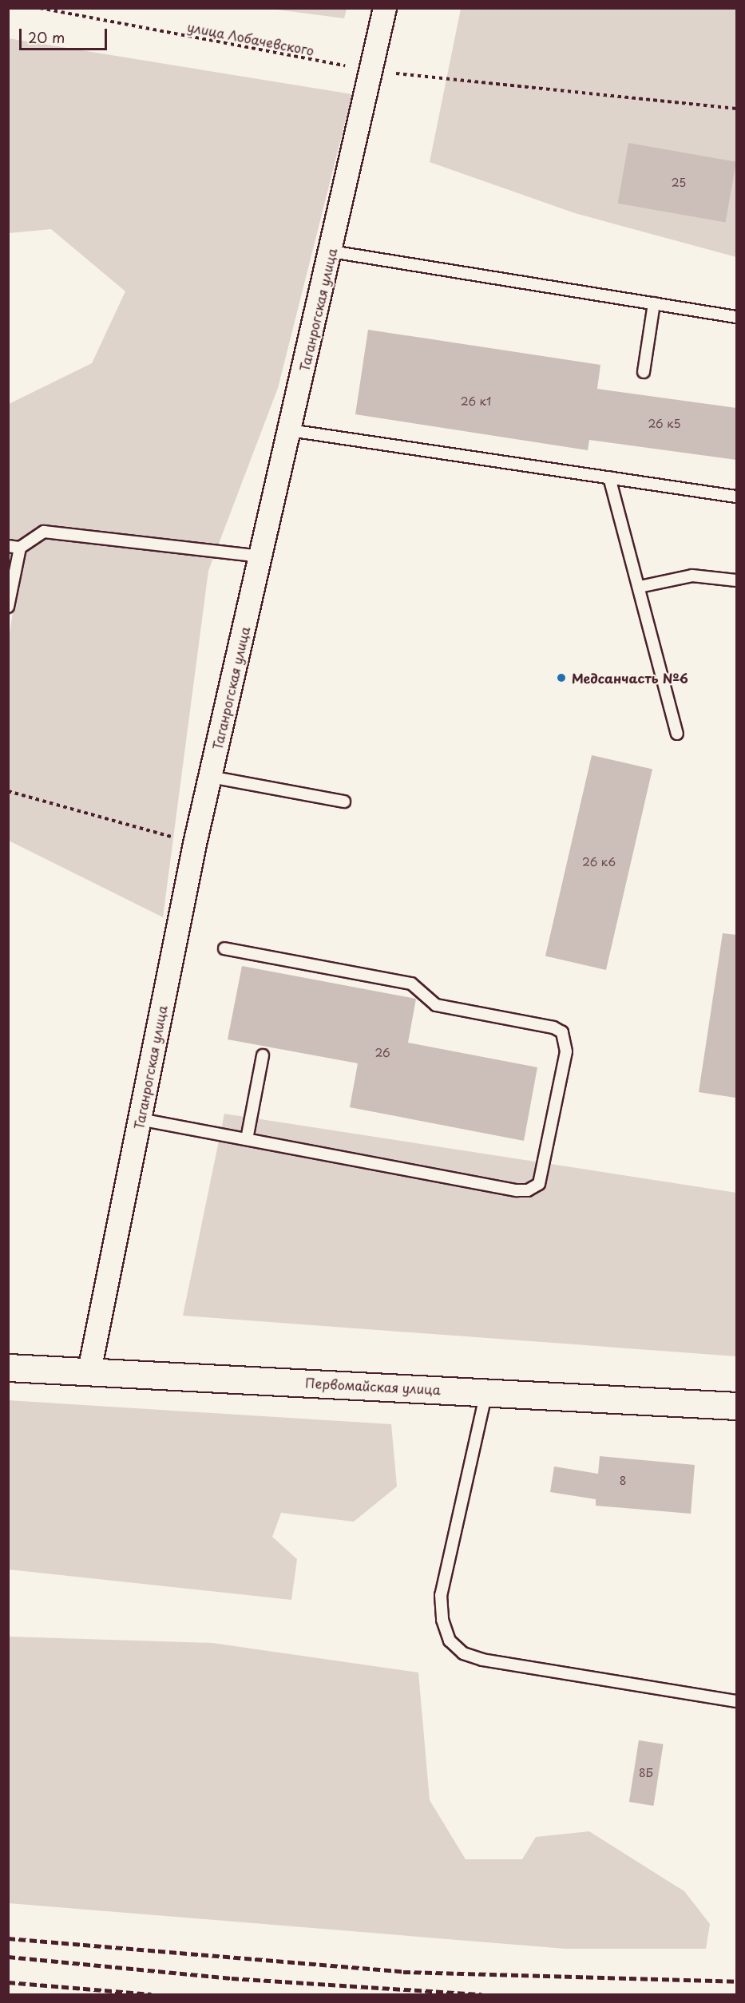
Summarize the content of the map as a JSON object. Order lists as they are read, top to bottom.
{
  "streets": {
    "main road": ["Первомайская улица"],
    "street": ["Таганрогская улица"],
    "path": ["улица Лобачевского"]
  },
  "crossings": [
    ["улица Лобачевского", "Таганрогская улица"],
    ["Таганрогская улица", "Первомайская улица"]
  ],
  "places": ["Медсанчасть №6"],
  "house_numbers": [
    "25",
    "26 к1",
    "26 к5",
    "26 к6",
    "26",
    "8",
    "8Б"
  ],
  "scale_bar": "20 m"
}
